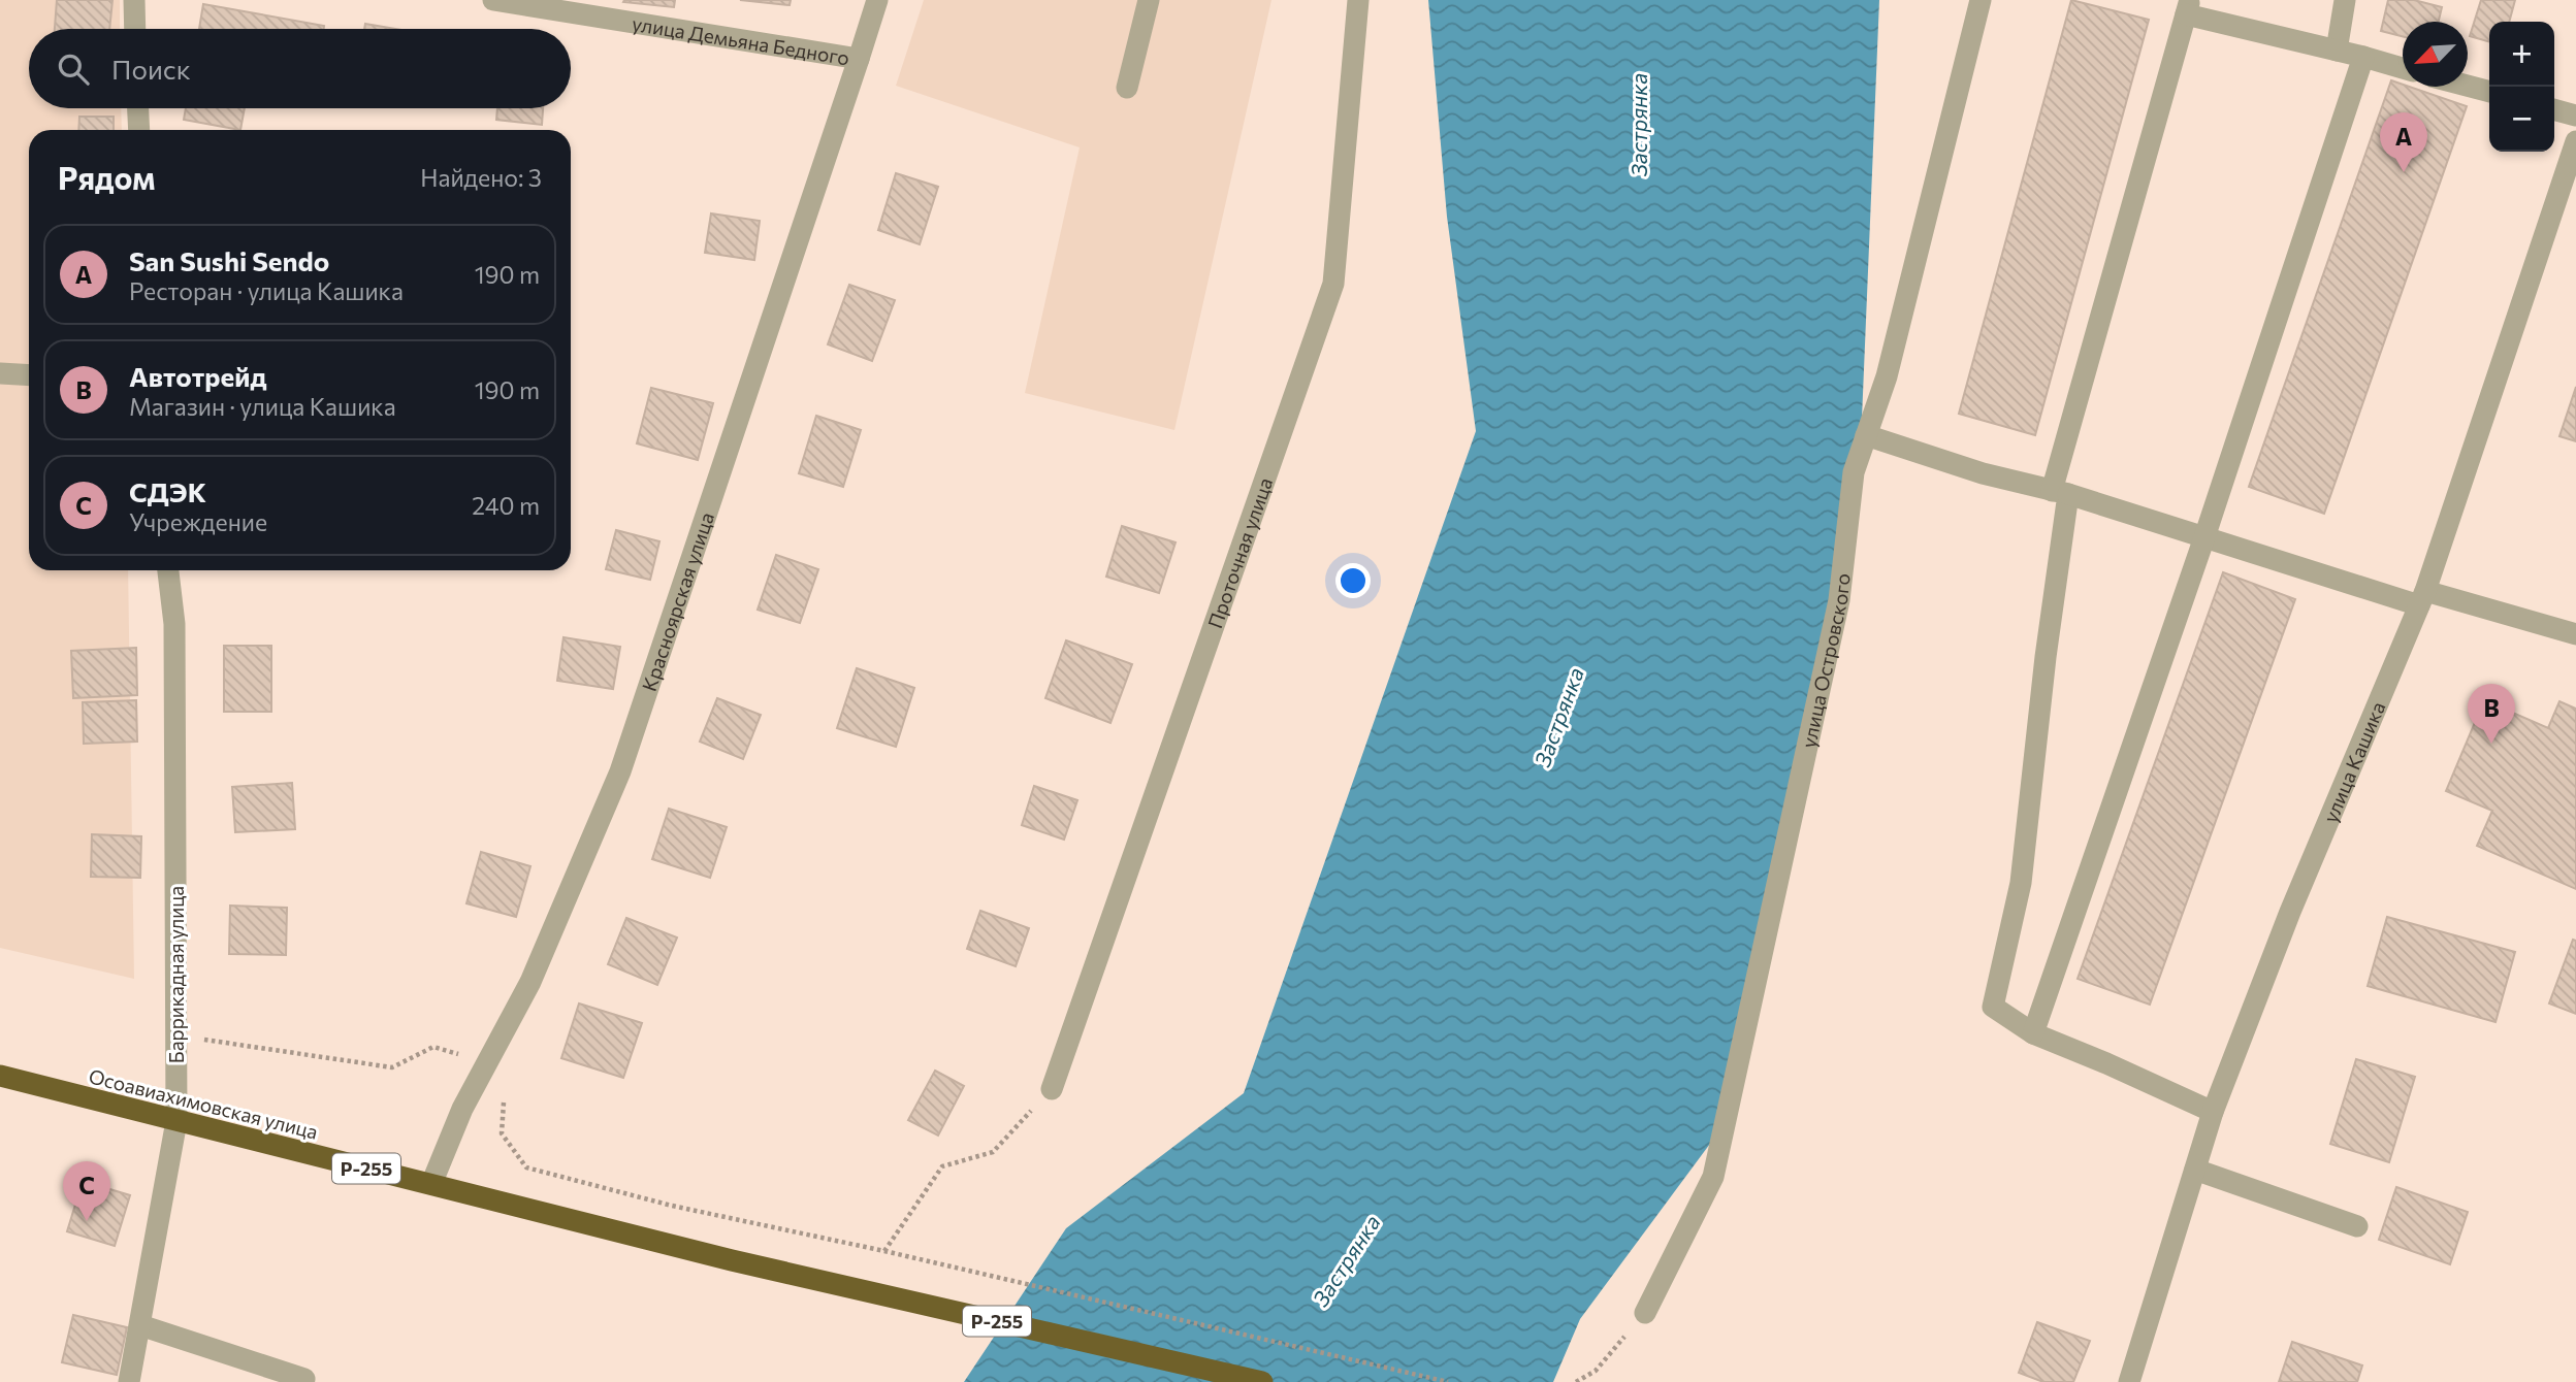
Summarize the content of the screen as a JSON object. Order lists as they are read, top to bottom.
{
  "streets": {
    "highway": ["Осоавиахимовская улица", "Р-255"],
    "street": [
      "улица Демьяна Бедного",
      "Проточная улица",
      "Красноярская улица",
      "улица Островского",
      "улица Кашика",
      "Баррикадная улица"
    ]
  },
  "crossings": [
    ["улица Демьяна Бедного", "Красноярская улица"],
    ["Красноярская улица", "Осоавиахимовская улица"],
    ["Баррикадная улица", "Осоавиахимовская улица"]
  ],
  "water": ["Застрянка"],
  "north": "bottom left",
  "page": {
    "map_buttons": ["+", "−"],
    "search": "Поиск",
    "pins": ["A", "B", "C"],
    "heading": ["Рядом", "Найдено: 3"],
    "list": [
      {
        "mark": "A",
        "name": "San Sushi Sendo",
        "note": "Ресторан · улица Кашика",
        "value": "190 m"
      },
      {
        "mark": "B",
        "name": "Автотрейд",
        "note": "Магазин · улица Кашика",
        "value": "190 m"
      },
      {
        "mark": "C",
        "name": "СДЭК",
        "note": "Учреждение",
        "value": "240 m"
      }
    ]
  }
}
